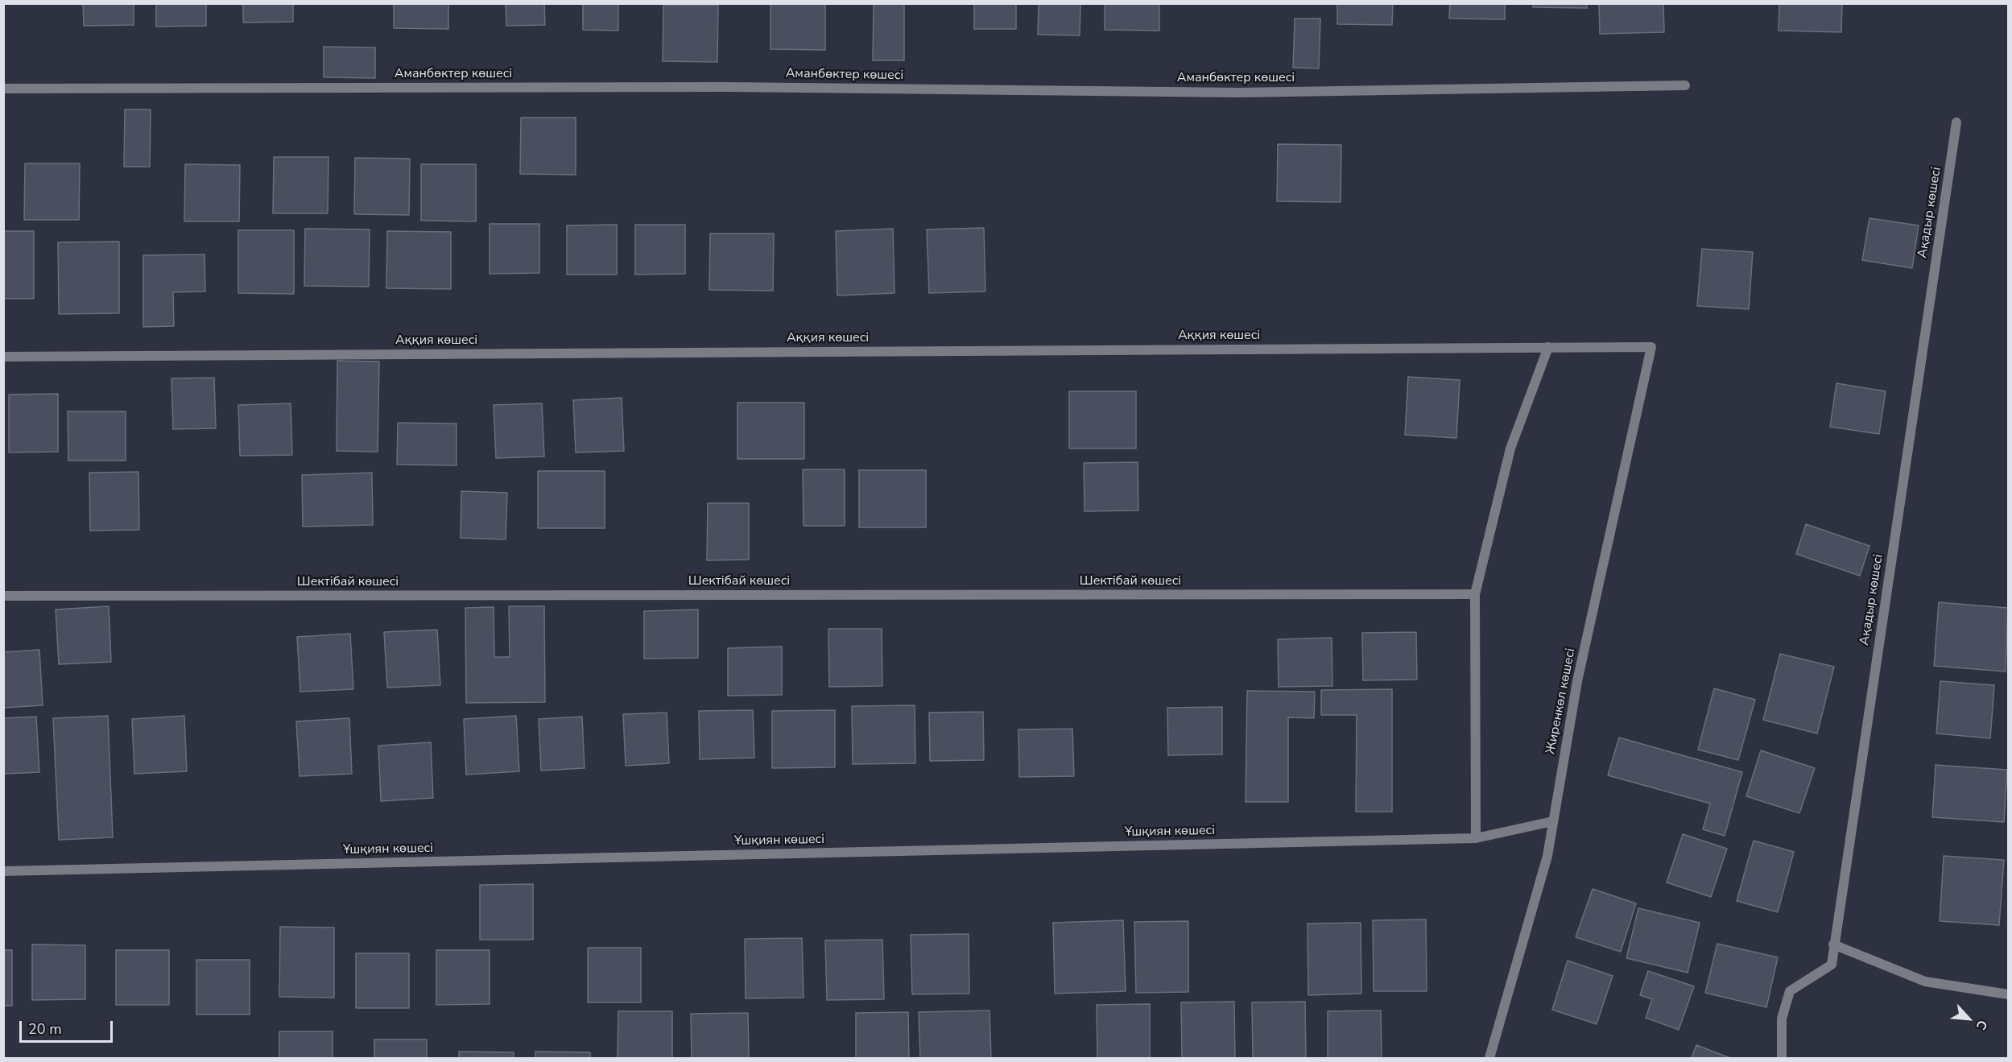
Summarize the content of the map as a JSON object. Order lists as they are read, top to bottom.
{
  "streets": {
    "street": [
      "Аманбөктер көшесі",
      "Ақадыр көшесі",
      "Аққия көшесі",
      "Шектібай көшесі",
      "Жиренкөл көшесі",
      "Ұшқиян көшесі"
    ]
  },
  "crossings": [
    ["Аққия көшесі", "Жиренкөл көшесі"],
    ["Жиренкөл көшесі", "Ұшқиян көшесі"]
  ],
  "scale_bar": "20 m",
  "north": "bottom right"
}
